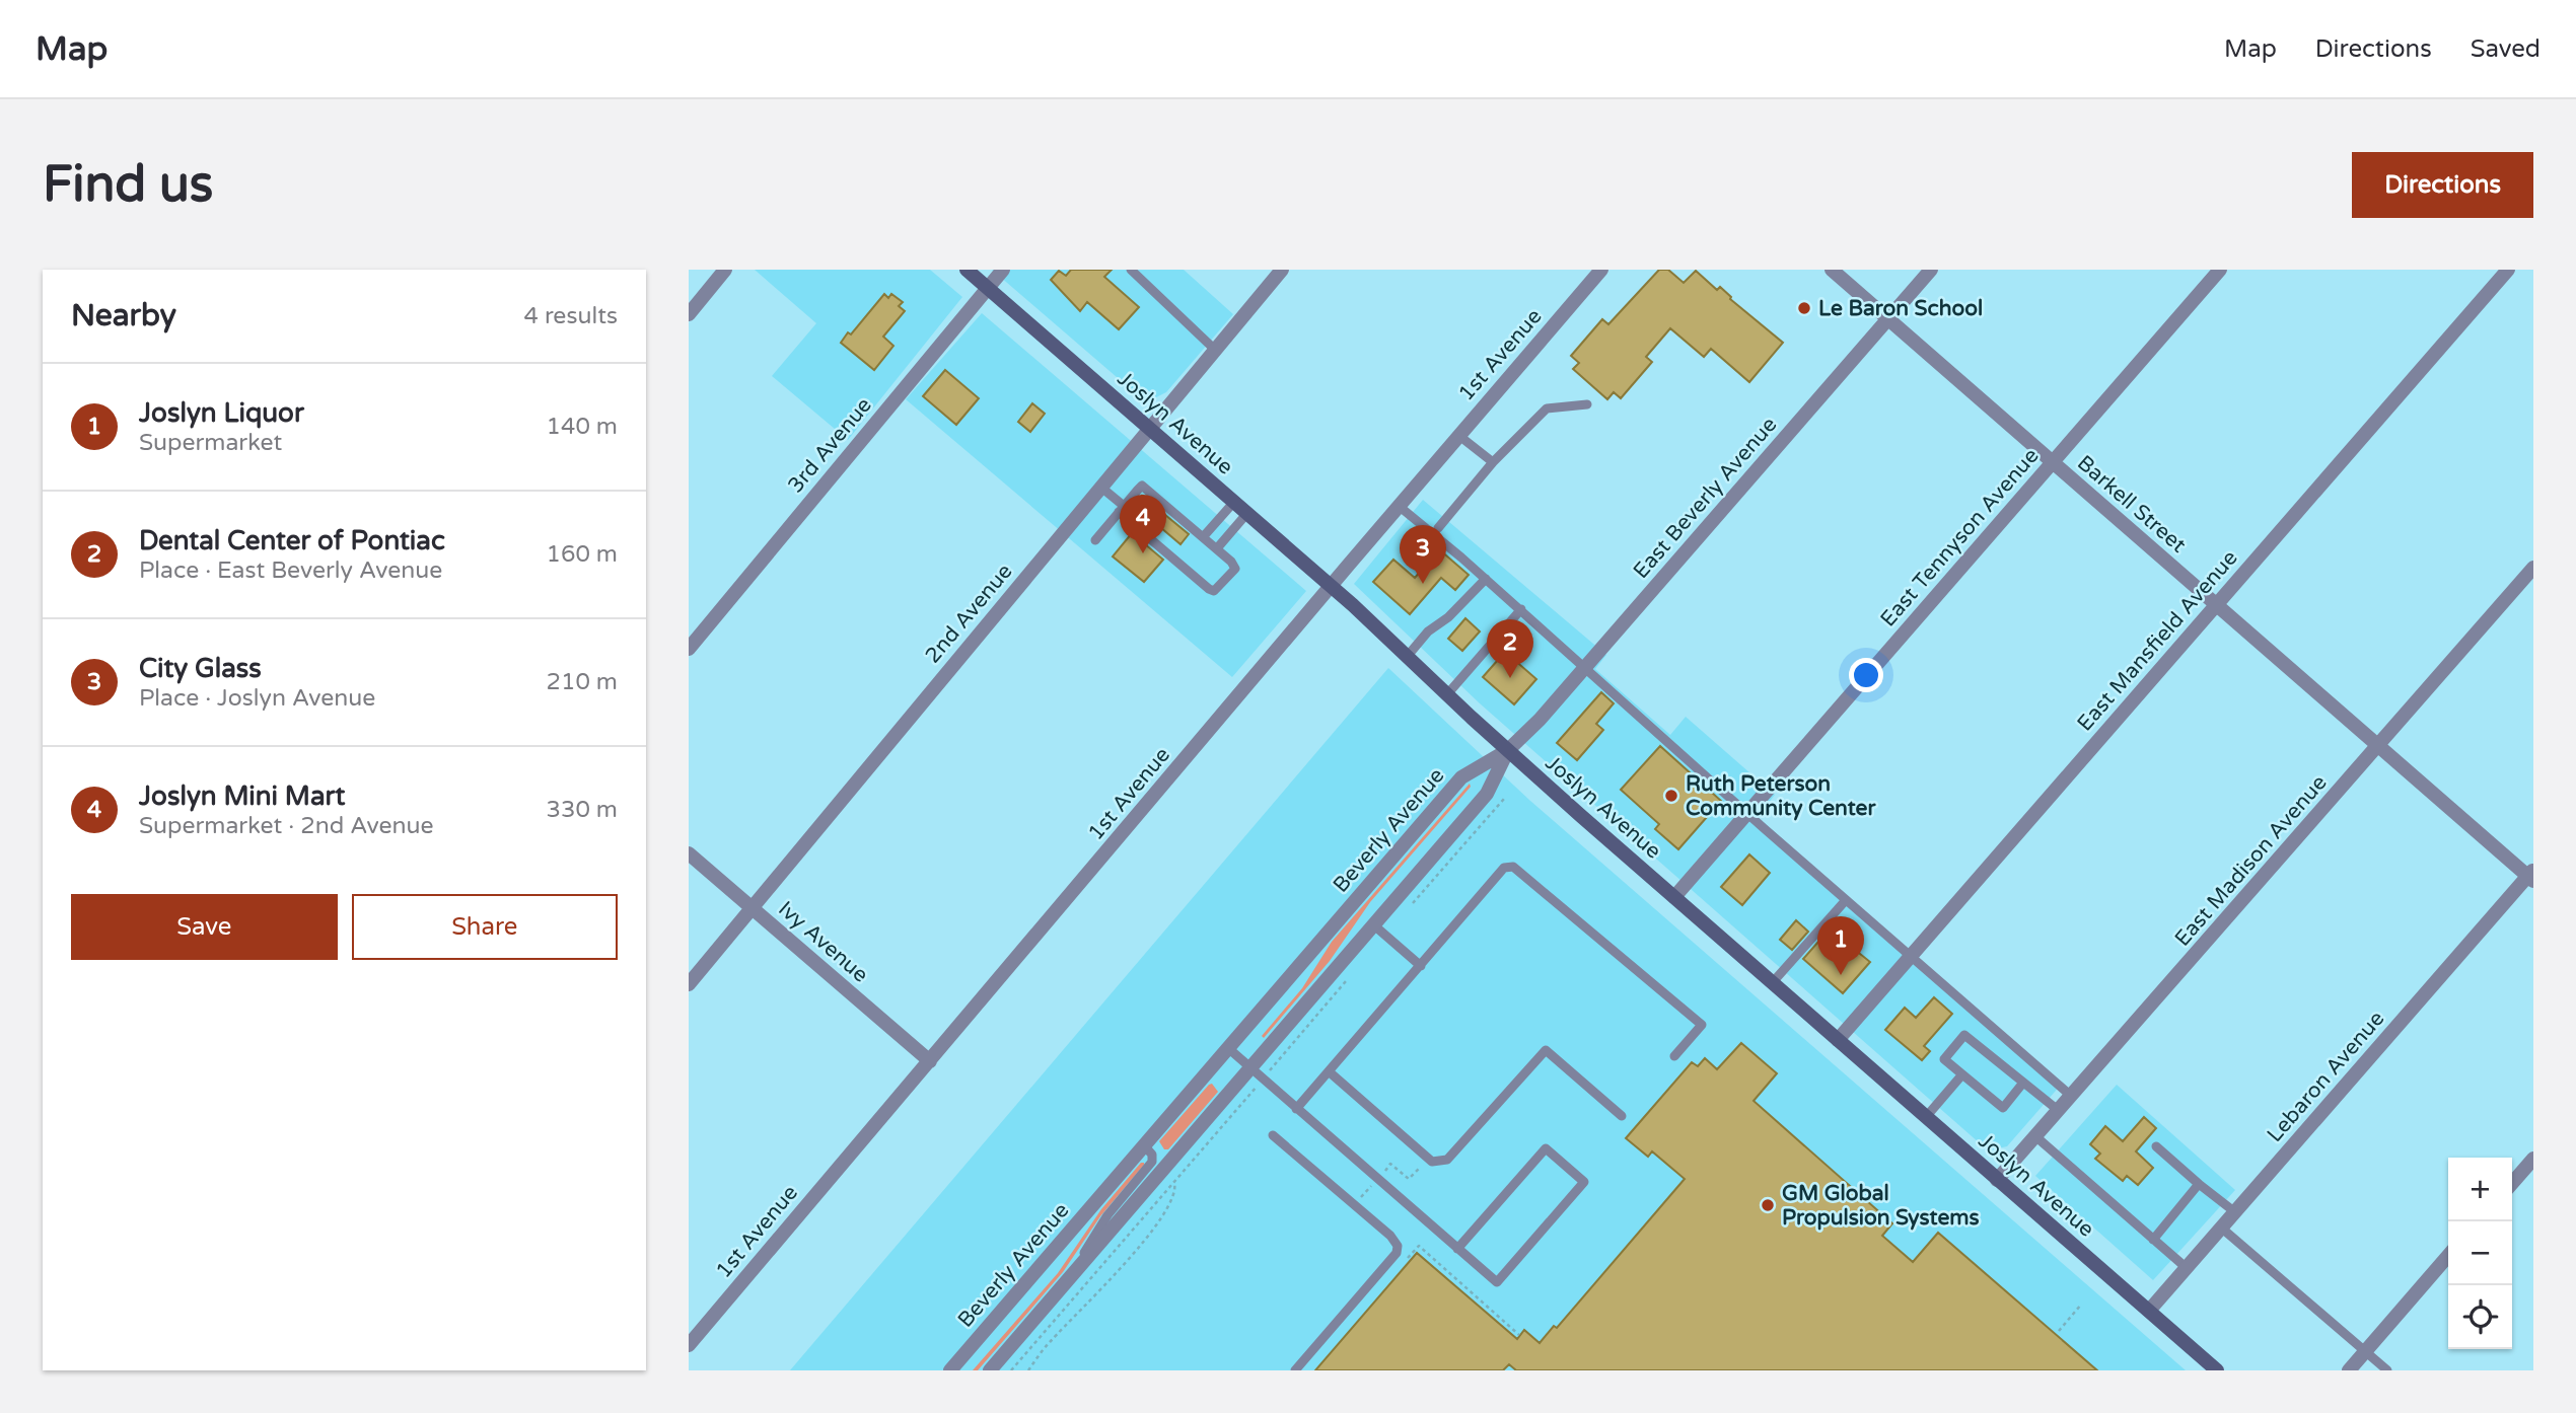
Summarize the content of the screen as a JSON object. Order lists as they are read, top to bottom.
{
  "streets": {
    "main road": ["Joslyn Avenue"],
    "street": [
      "1st Avenue",
      "3rd Avenue",
      "East Beverly Avenue",
      "Barkell Street",
      "East Tennyson Avenue",
      "2nd Avenue",
      "East Mansfield Avenue",
      "Beverly Avenue",
      "East Madison Avenue",
      "Ivy Avenue",
      "Lebaron Avenue"
    ]
  },
  "crossings": [
    ["1st Avenue", "Joslyn Avenue"],
    ["1st Avenue", "Ivy Avenue"],
    ["Joslyn Avenue", "3rd Avenue"],
    ["Joslyn Avenue", "East Beverly Avenue"],
    ["Joslyn Avenue", "East Tennyson Avenue"],
    ["Joslyn Avenue", "2nd Avenue"],
    ["Joslyn Avenue", "East Mansfield Avenue"],
    ["Joslyn Avenue", "Beverly Avenue"],
    ["Joslyn Avenue", "East Madison Avenue"],
    ["Joslyn Avenue", "Lebaron Avenue"],
    ["East Beverly Avenue", "Barkell Street"],
    ["East Beverly Avenue", "Beverly Avenue"],
    ["Barkell Street", "East Tennyson Avenue"],
    ["Barkell Street", "East Mansfield Avenue"],
    ["Barkell Street", "East Madison Avenue"],
    ["Barkell Street", "Lebaron Avenue"],
    ["2nd Avenue", "Ivy Avenue"]
  ],
  "places": ["Le Baron School", "Ruth Peterson Community Center", "GM Global Propulsion Systems"],
  "page": {
    "header": "Map",
    "nav": ["Map", "Directions", "Saved"],
    "buttons": [
      "Directions",
      ["Save", "Share"]
    ],
    "title": "Find us",
    "heading": ["Nearby", "4 results"],
    "list": [
      {
        "mark": "1",
        "name": "Joslyn Liquor",
        "note": "Supermarket",
        "value": "140 m"
      },
      {
        "mark": "2",
        "name": "Dental Center of Pontiac",
        "note": "Place · East Beverly Avenue",
        "value": "160 m"
      },
      {
        "mark": "3",
        "name": "City Glass",
        "note": "Place · Joslyn Avenue",
        "value": "210 m"
      },
      {
        "mark": "4",
        "name": "Joslyn Mini Mart",
        "note": "Supermarket · 2nd Avenue",
        "value": "330 m"
      }
    ],
    "pins": [
      "4",
      "3",
      "2",
      "1"
    ],
    "map_buttons": ["+", "−"]
  }
}
